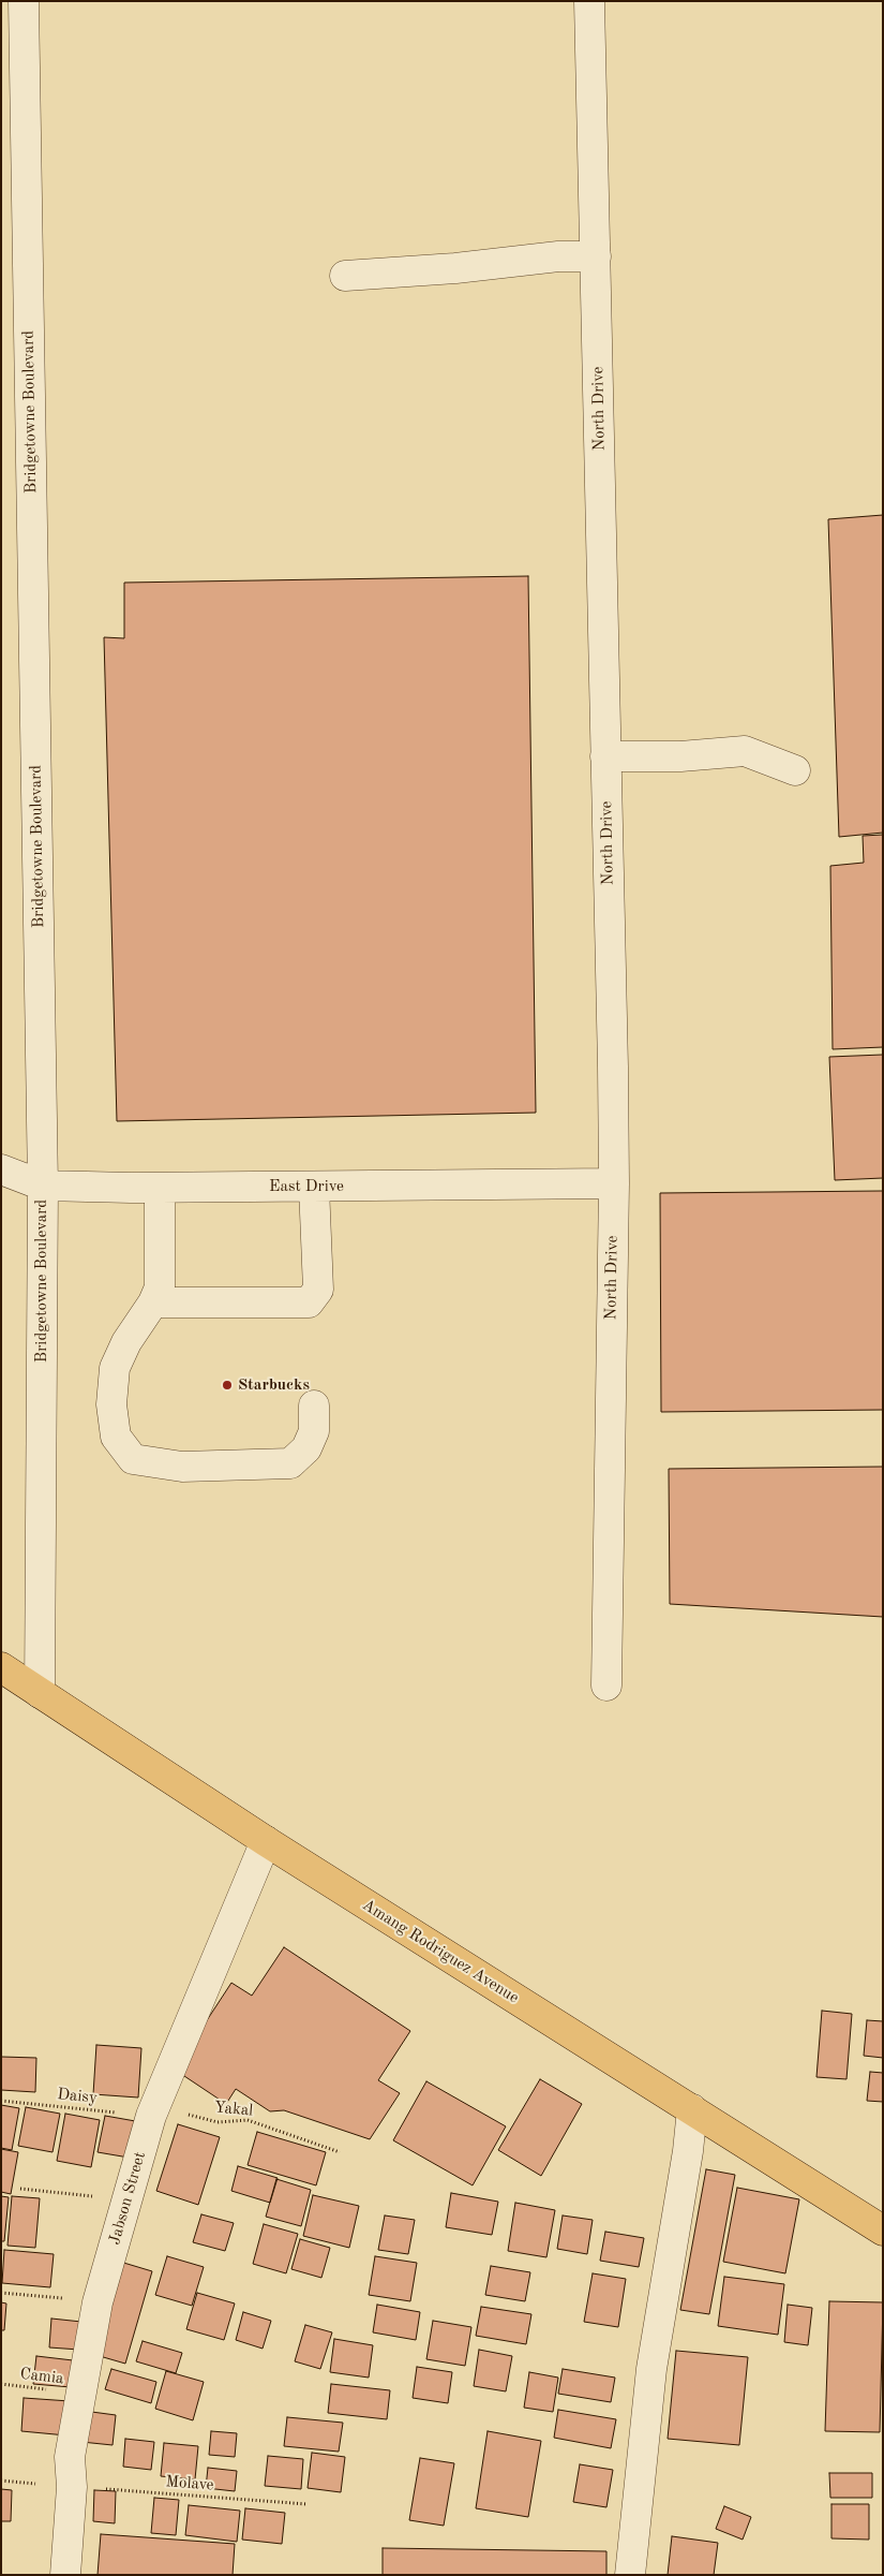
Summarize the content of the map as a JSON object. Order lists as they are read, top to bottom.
{
  "streets": {
    "main road": ["Amang Rodriguez Avenue"],
    "street": [
      "North Drive",
      "Bridgetowne Boulevard",
      "East Drive",
      "Jabson Street"
    ],
    "path": [
      "Daisy",
      "Yakal",
      "Camia",
      "Molave"
    ]
  },
  "crossings": [
    ["North Drive", "East Drive"],
    ["Bridgetowne Boulevard", "East Drive"],
    ["Bridgetowne Boulevard", "Amang Rodriguez Avenue"],
    ["Amang Rodriguez Avenue", "Jabson Street"],
    ["Daisy", "Yakal"],
    ["Daisy", "Jabson Street"],
    ["Yakal", "Jabson Street"],
    ["Jabson Street", "Camia"],
    ["Jabson Street", "Molave"]
  ],
  "places": ["Starbucks"]
}
